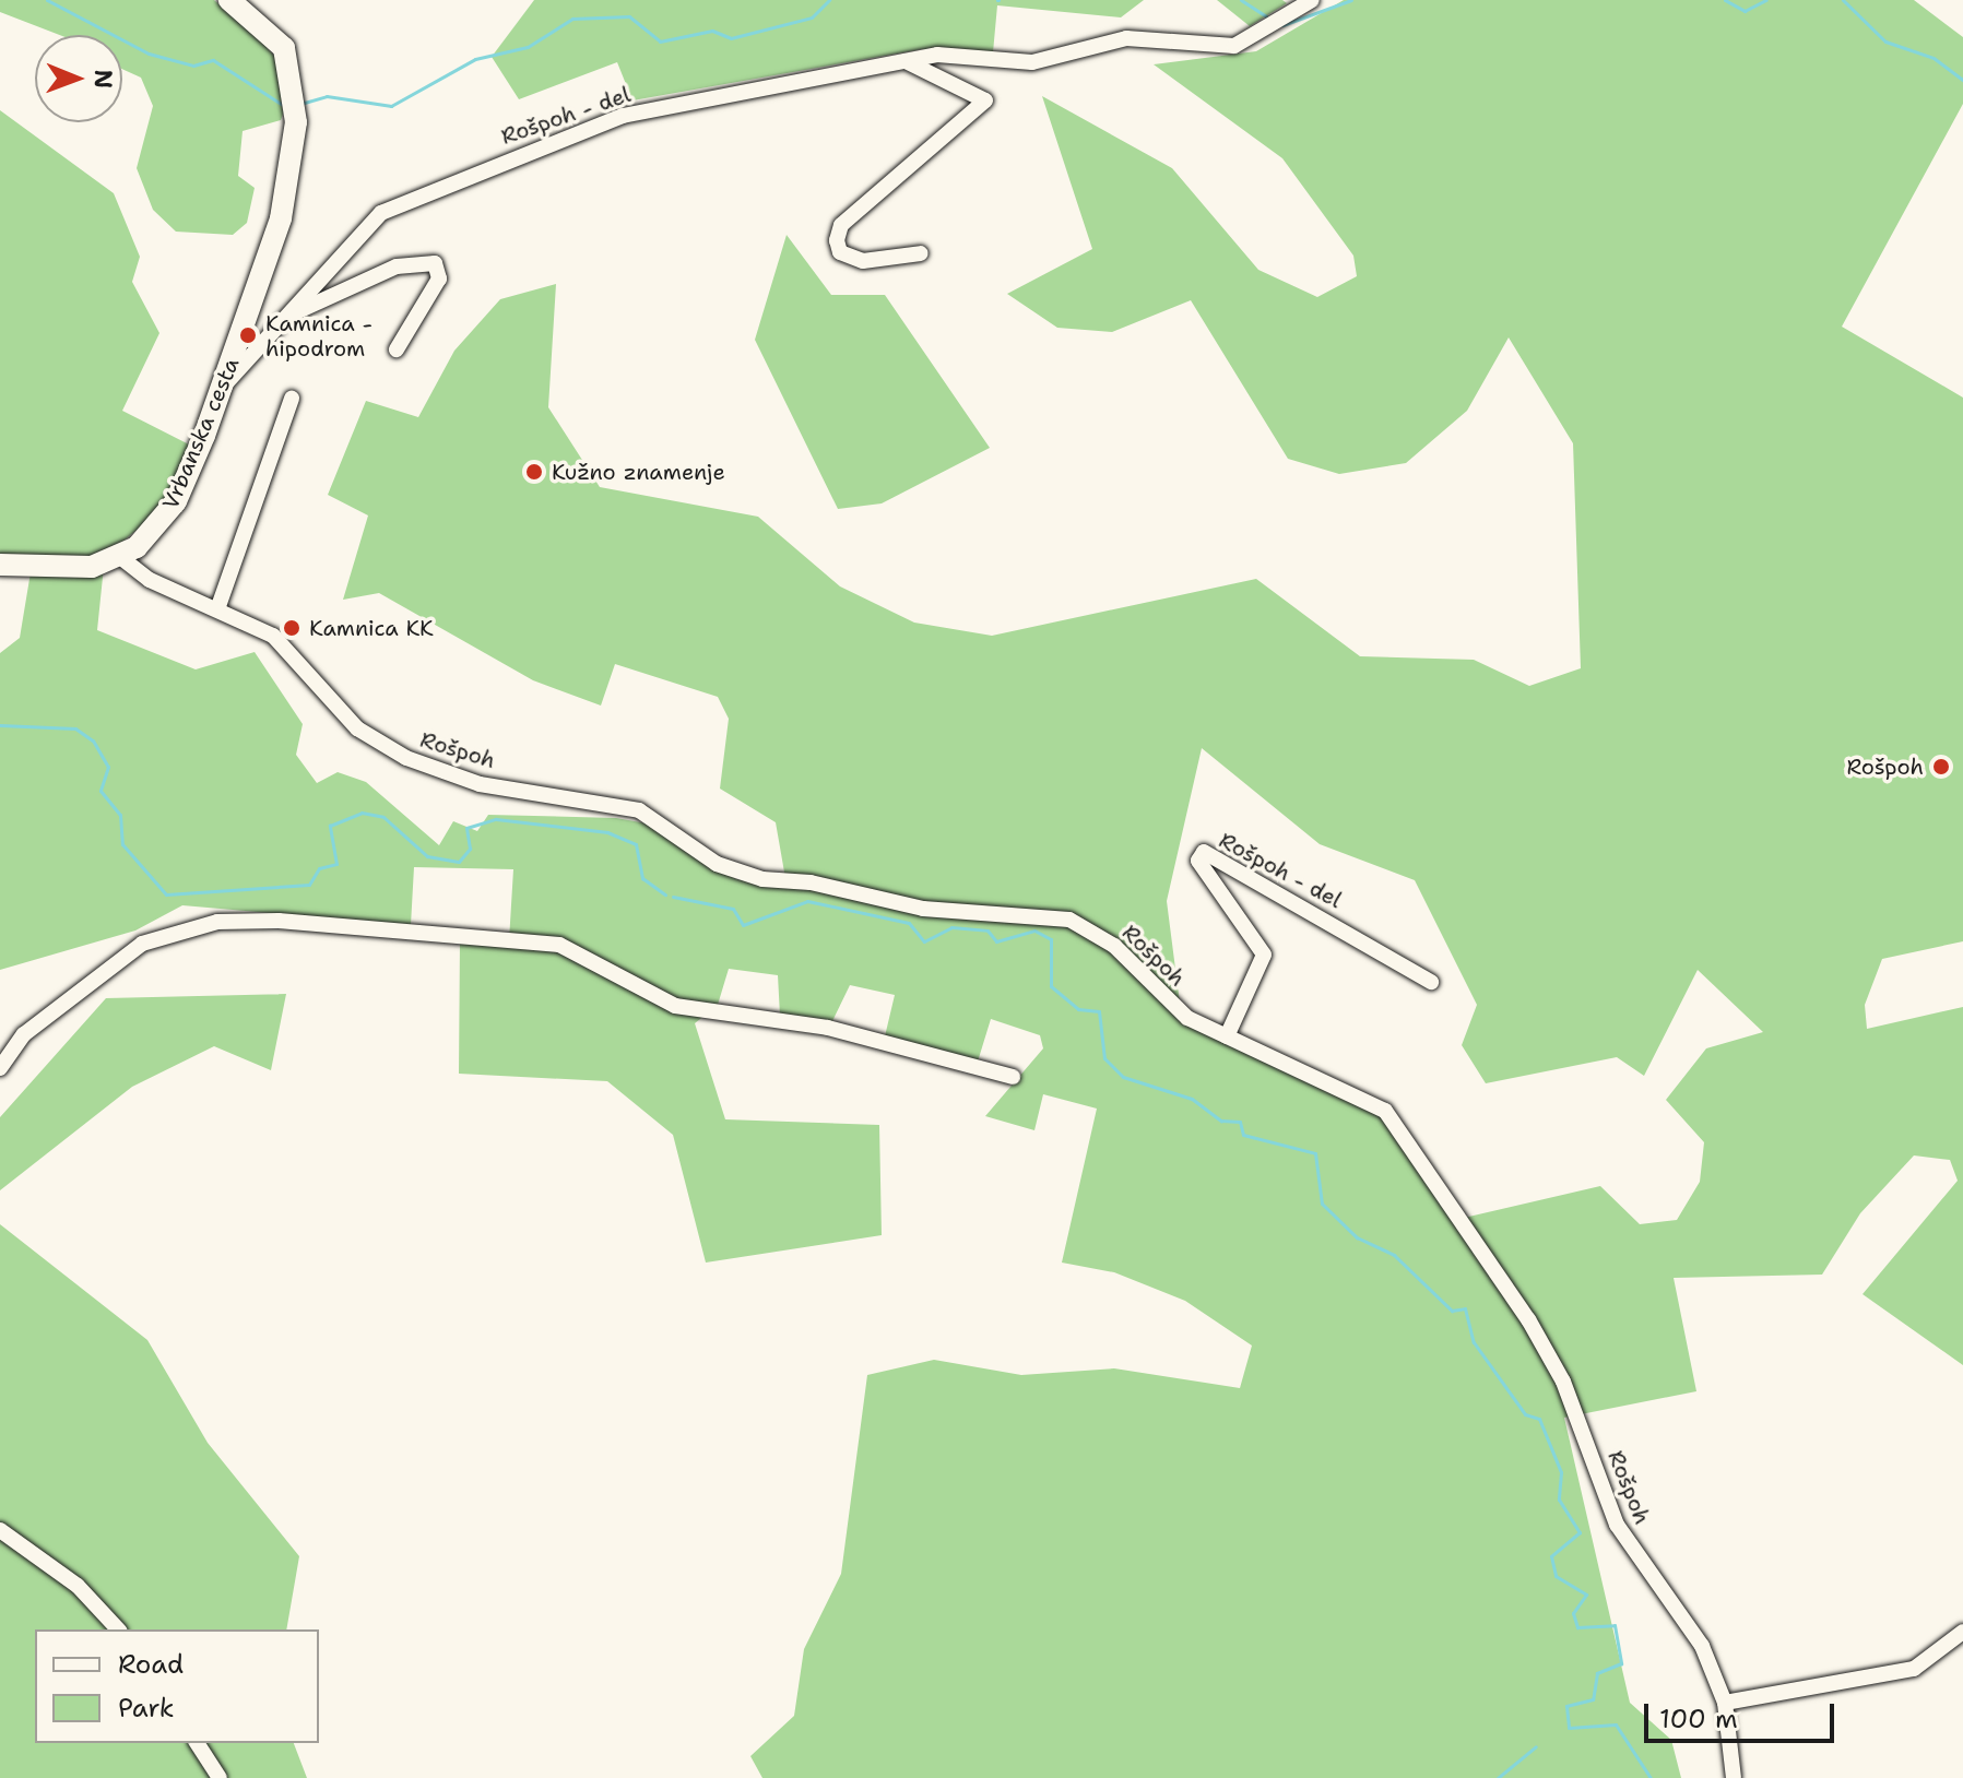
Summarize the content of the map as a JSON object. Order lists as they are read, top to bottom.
{
  "streets": {
    "street": ["Rošpoh - del", "Vrbanska cesta", "Rošpoh"]
  },
  "crossings": [
    ["Rošpoh - del", "Vrbanska cesta"],
    ["Rošpoh - del", "Rošpoh"],
    ["Vrbanska cesta", "Rošpoh"]
  ],
  "places": [
    "Kamnica - hipodrom",
    "Kužno znamenje",
    "Kamnica KK",
    "Rošpoh"
  ],
  "legend": ["Road", "Park"],
  "scale_bar": "100 m",
  "north": "right"
}
